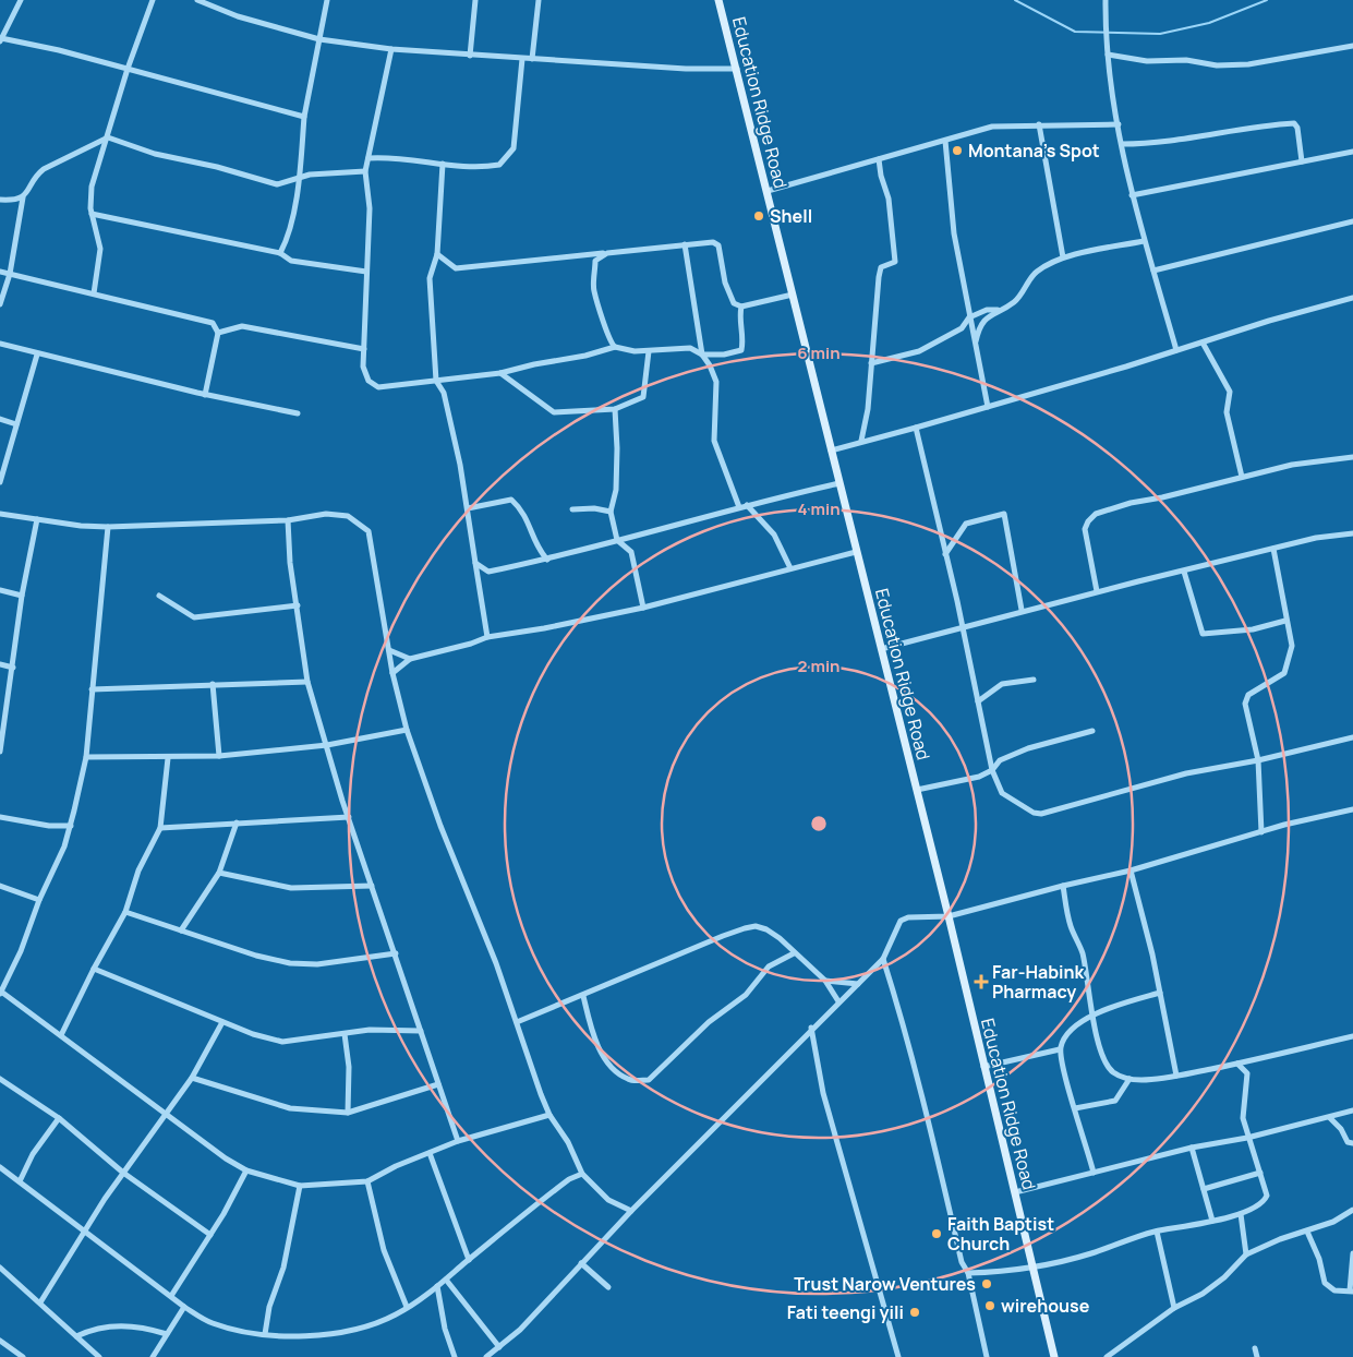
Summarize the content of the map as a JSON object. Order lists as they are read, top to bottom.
{
  "streets": {
    "main road": ["Education Ridge Road"]
  },
  "places": {
    "other": [
      "Montana's Spot",
      "Shell",
      "Faith Baptist Church",
      "Trust Narow Ventures",
      "wirehouse",
      "Fati teengi yili"
    ],
    "health": ["Far-Habink Pharmacy"]
  },
  "rings": ["6 min", "4 min", "2 min"]
}
